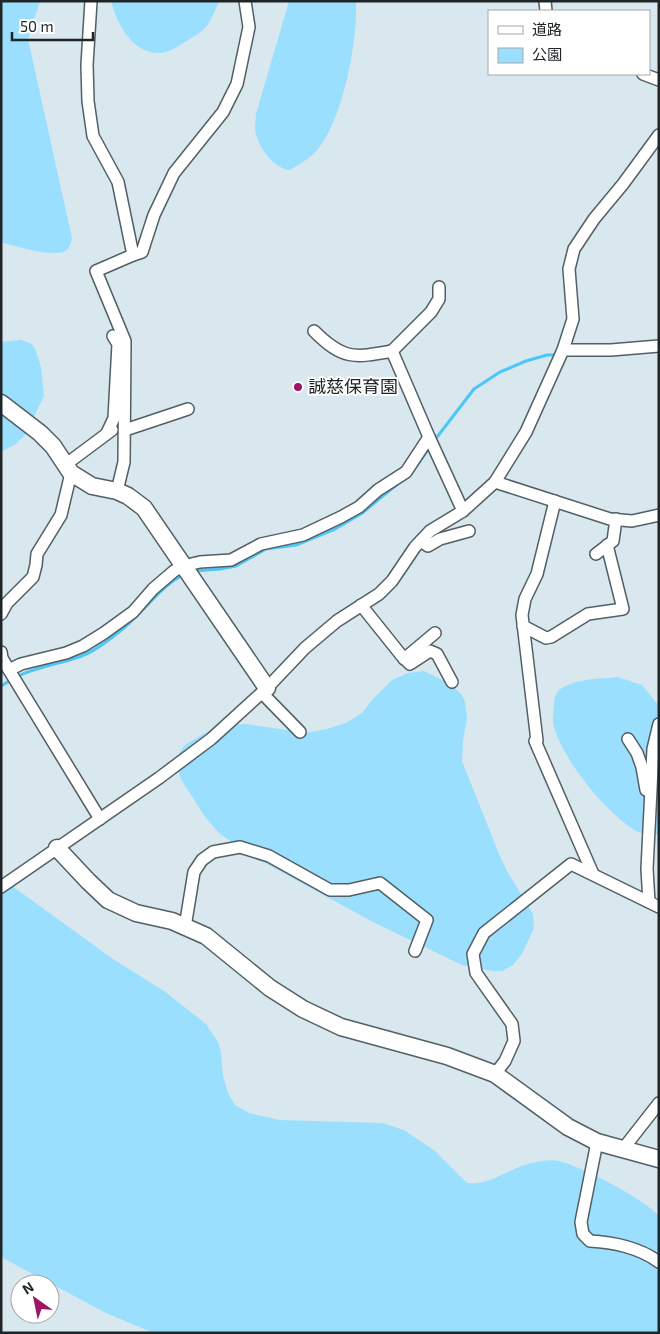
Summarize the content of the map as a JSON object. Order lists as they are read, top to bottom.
{
  "places": ["誠慈保育園"],
  "legend": ["道路", "公園"],
  "scale_bar": "50 m",
  "north": "top left"
}
